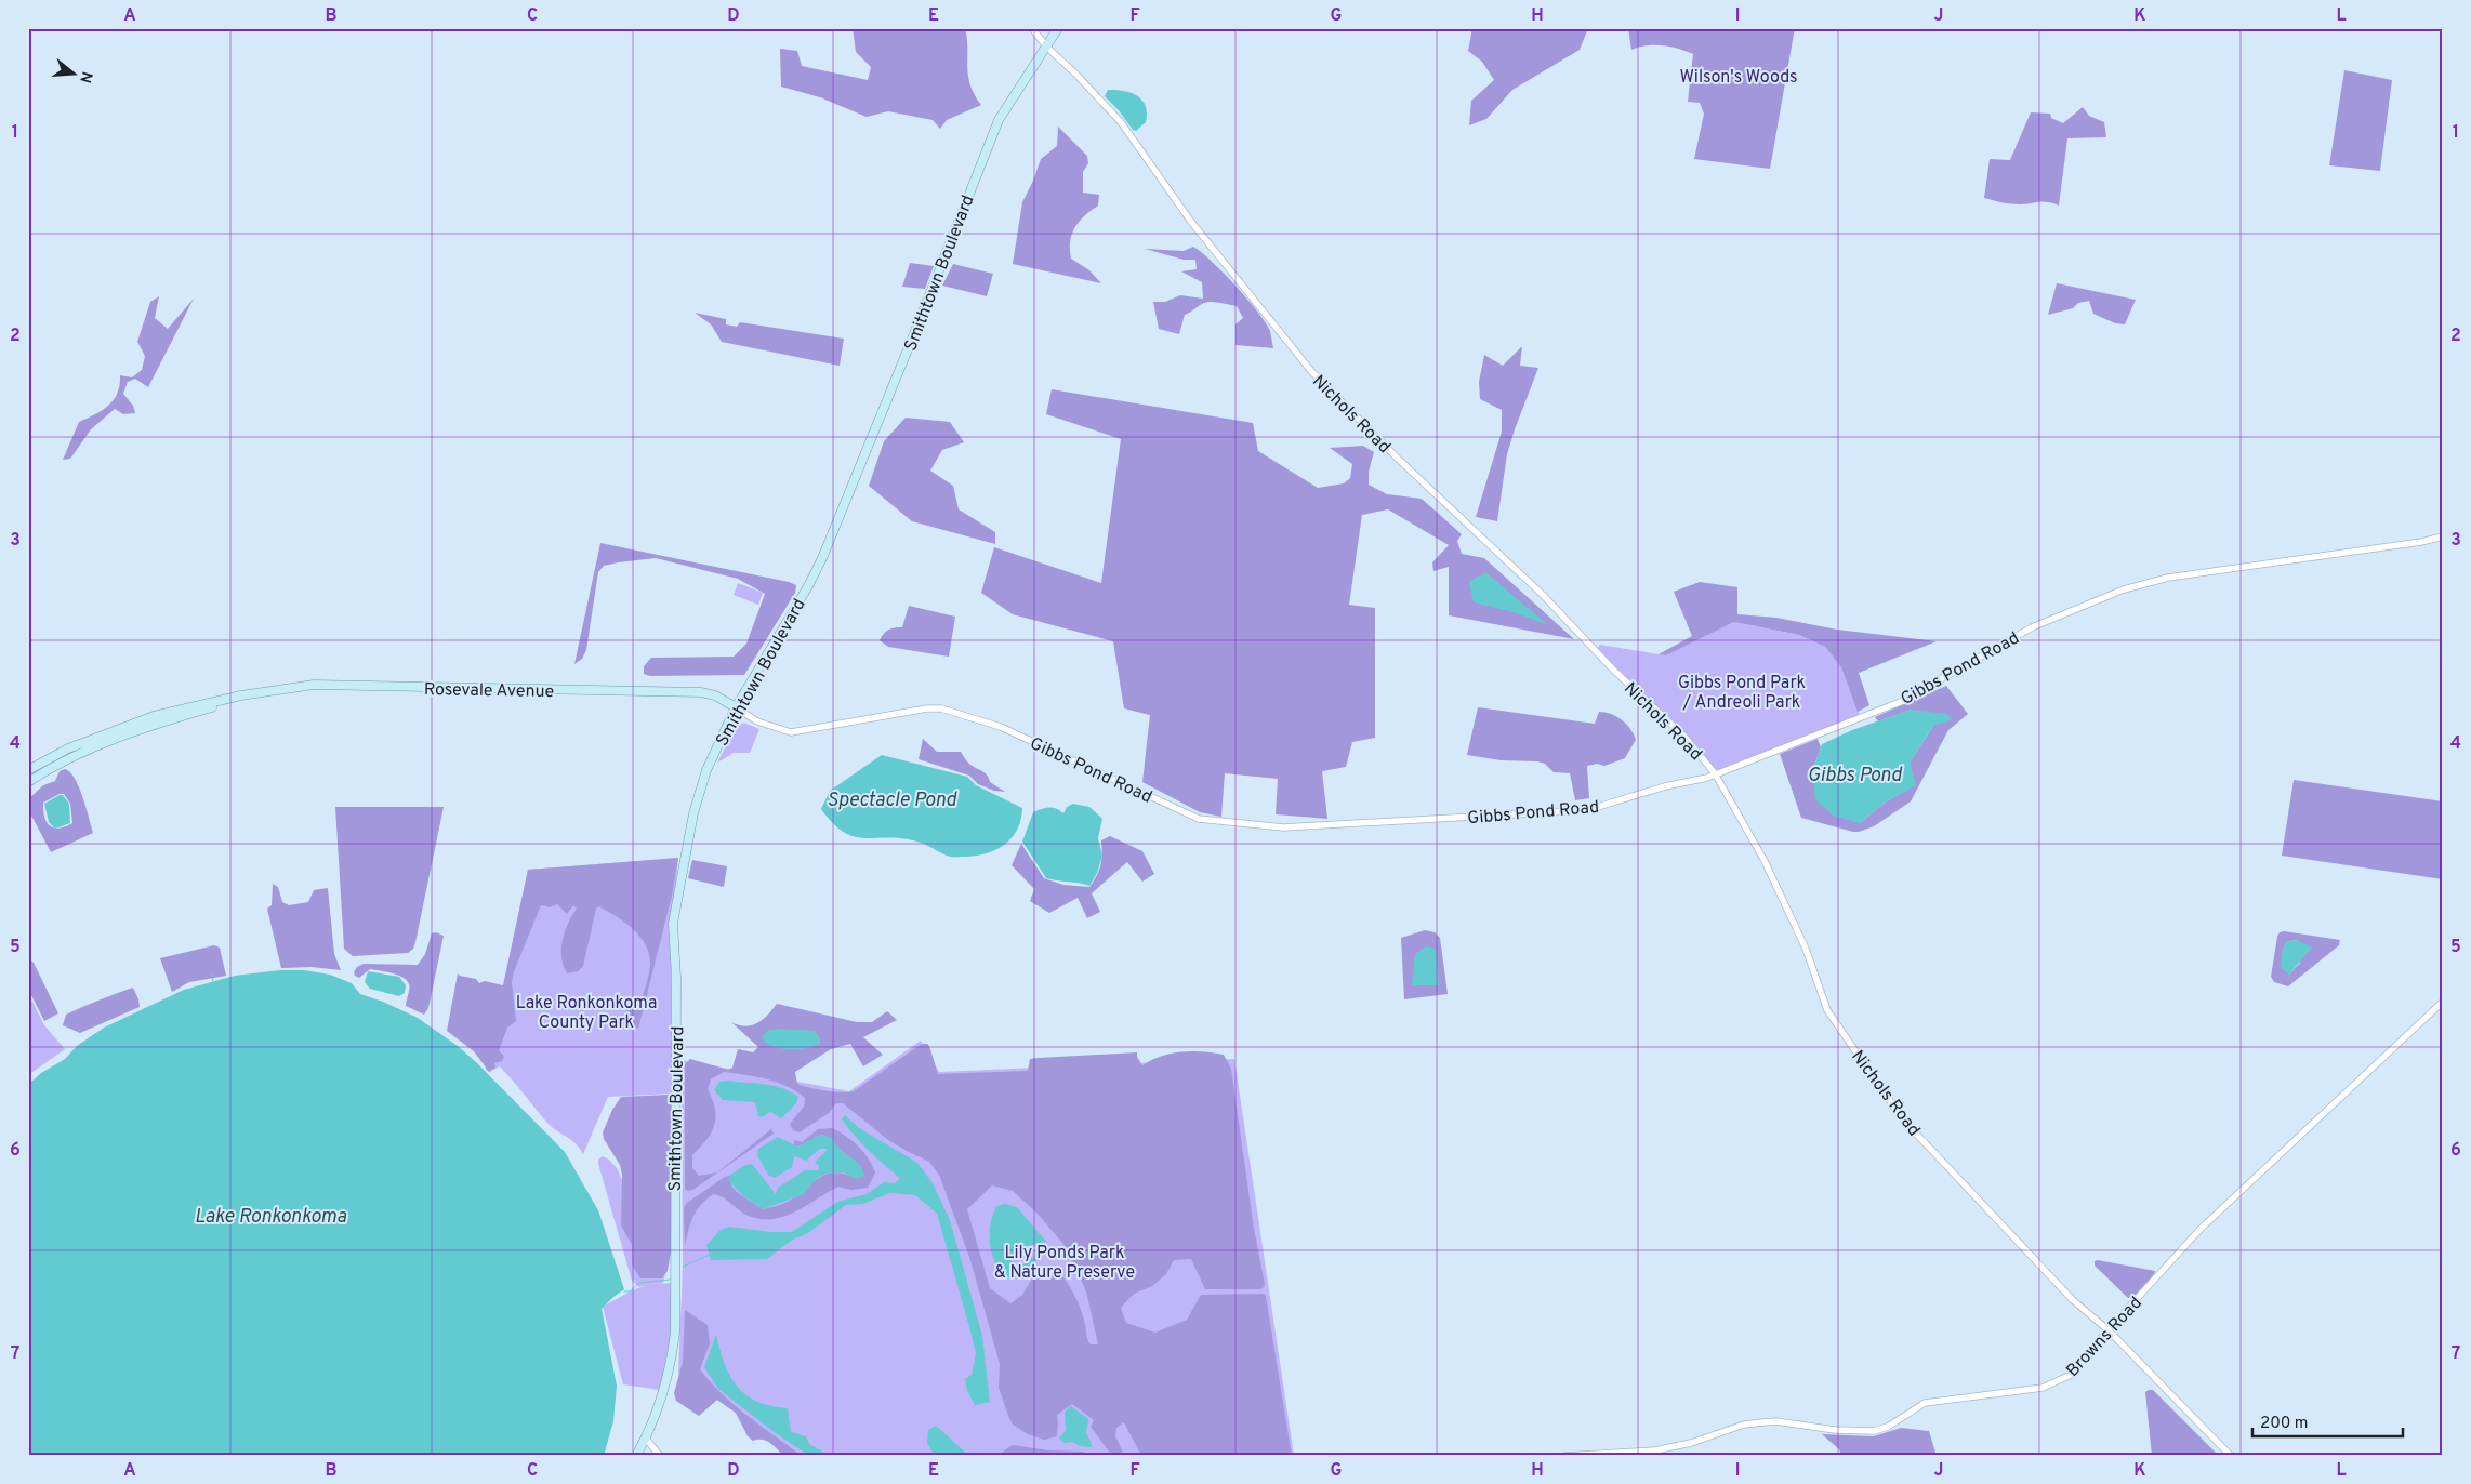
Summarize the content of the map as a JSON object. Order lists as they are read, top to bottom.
{
  "streets": {
    "main road": ["Smithtown Boulevard", "Rosevale Avenue"],
    "street": ["Nichols Road", "Gibbs Pond Road", "Browns Road"]
  },
  "crossings": [
    ["Smithtown Boulevard", "Nichols Road"],
    ["Smithtown Boulevard", "Gibbs Pond Road"],
    ["Smithtown Boulevard", "Rosevale Avenue"],
    ["Nichols Road", "Gibbs Pond Road"],
    ["Nichols Road", "Browns Road"],
    ["Gibbs Pond Road", "Rosevale Avenue"]
  ],
  "water": ["Gibbs Pond", "Spectacle Pond", "Lake Ronkonkoma"],
  "parks": [
    "Wilson's Woods",
    "Gibbs Pond Park / Andreoli Park",
    "Lake Ronkonkoma County Park",
    "Lily Ponds Park & Nature Preserve"
  ],
  "scale_bar": "200 m",
  "north": "right",
  "grid": {
    "columns": [
      "A",
      "B",
      "C",
      "D",
      "E",
      "F",
      "G",
      "H",
      "I",
      "J",
      "K",
      "L"
    ],
    "rows": [
      "1",
      "2",
      "3",
      "4",
      "5",
      "6",
      "7"
    ]
  }
}
